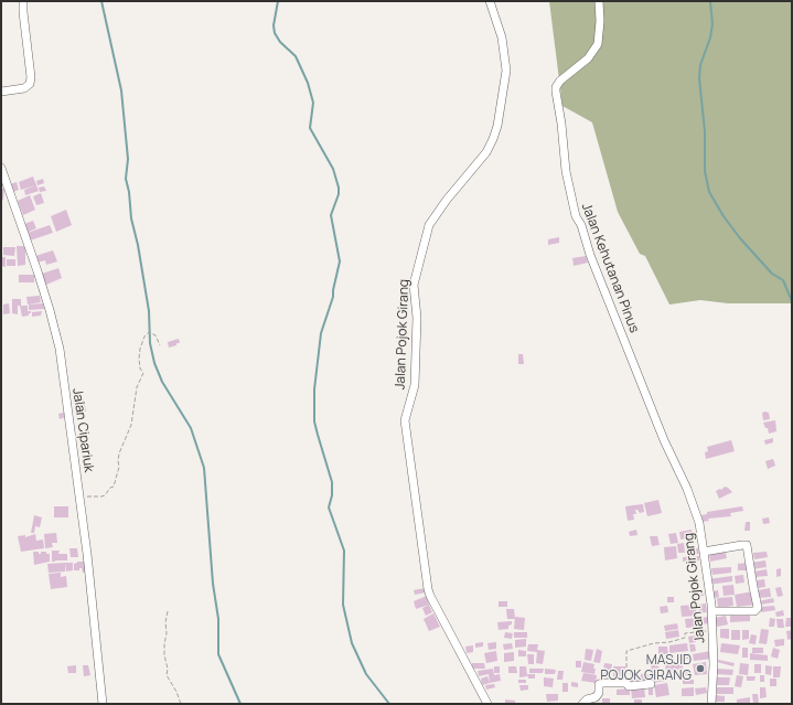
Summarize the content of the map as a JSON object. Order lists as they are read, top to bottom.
{
  "streets": {
    "street": ["Jalan Kehutanan Pinus", "Jalan Pojok Girang", "Jalan Cipariuk"]
  },
  "crossings": [
    ["Jalan Kehutanan Pinus", "Jalan Pojok Girang"]
  ],
  "places": ["MASJID POJOK GIRANG"]
}
